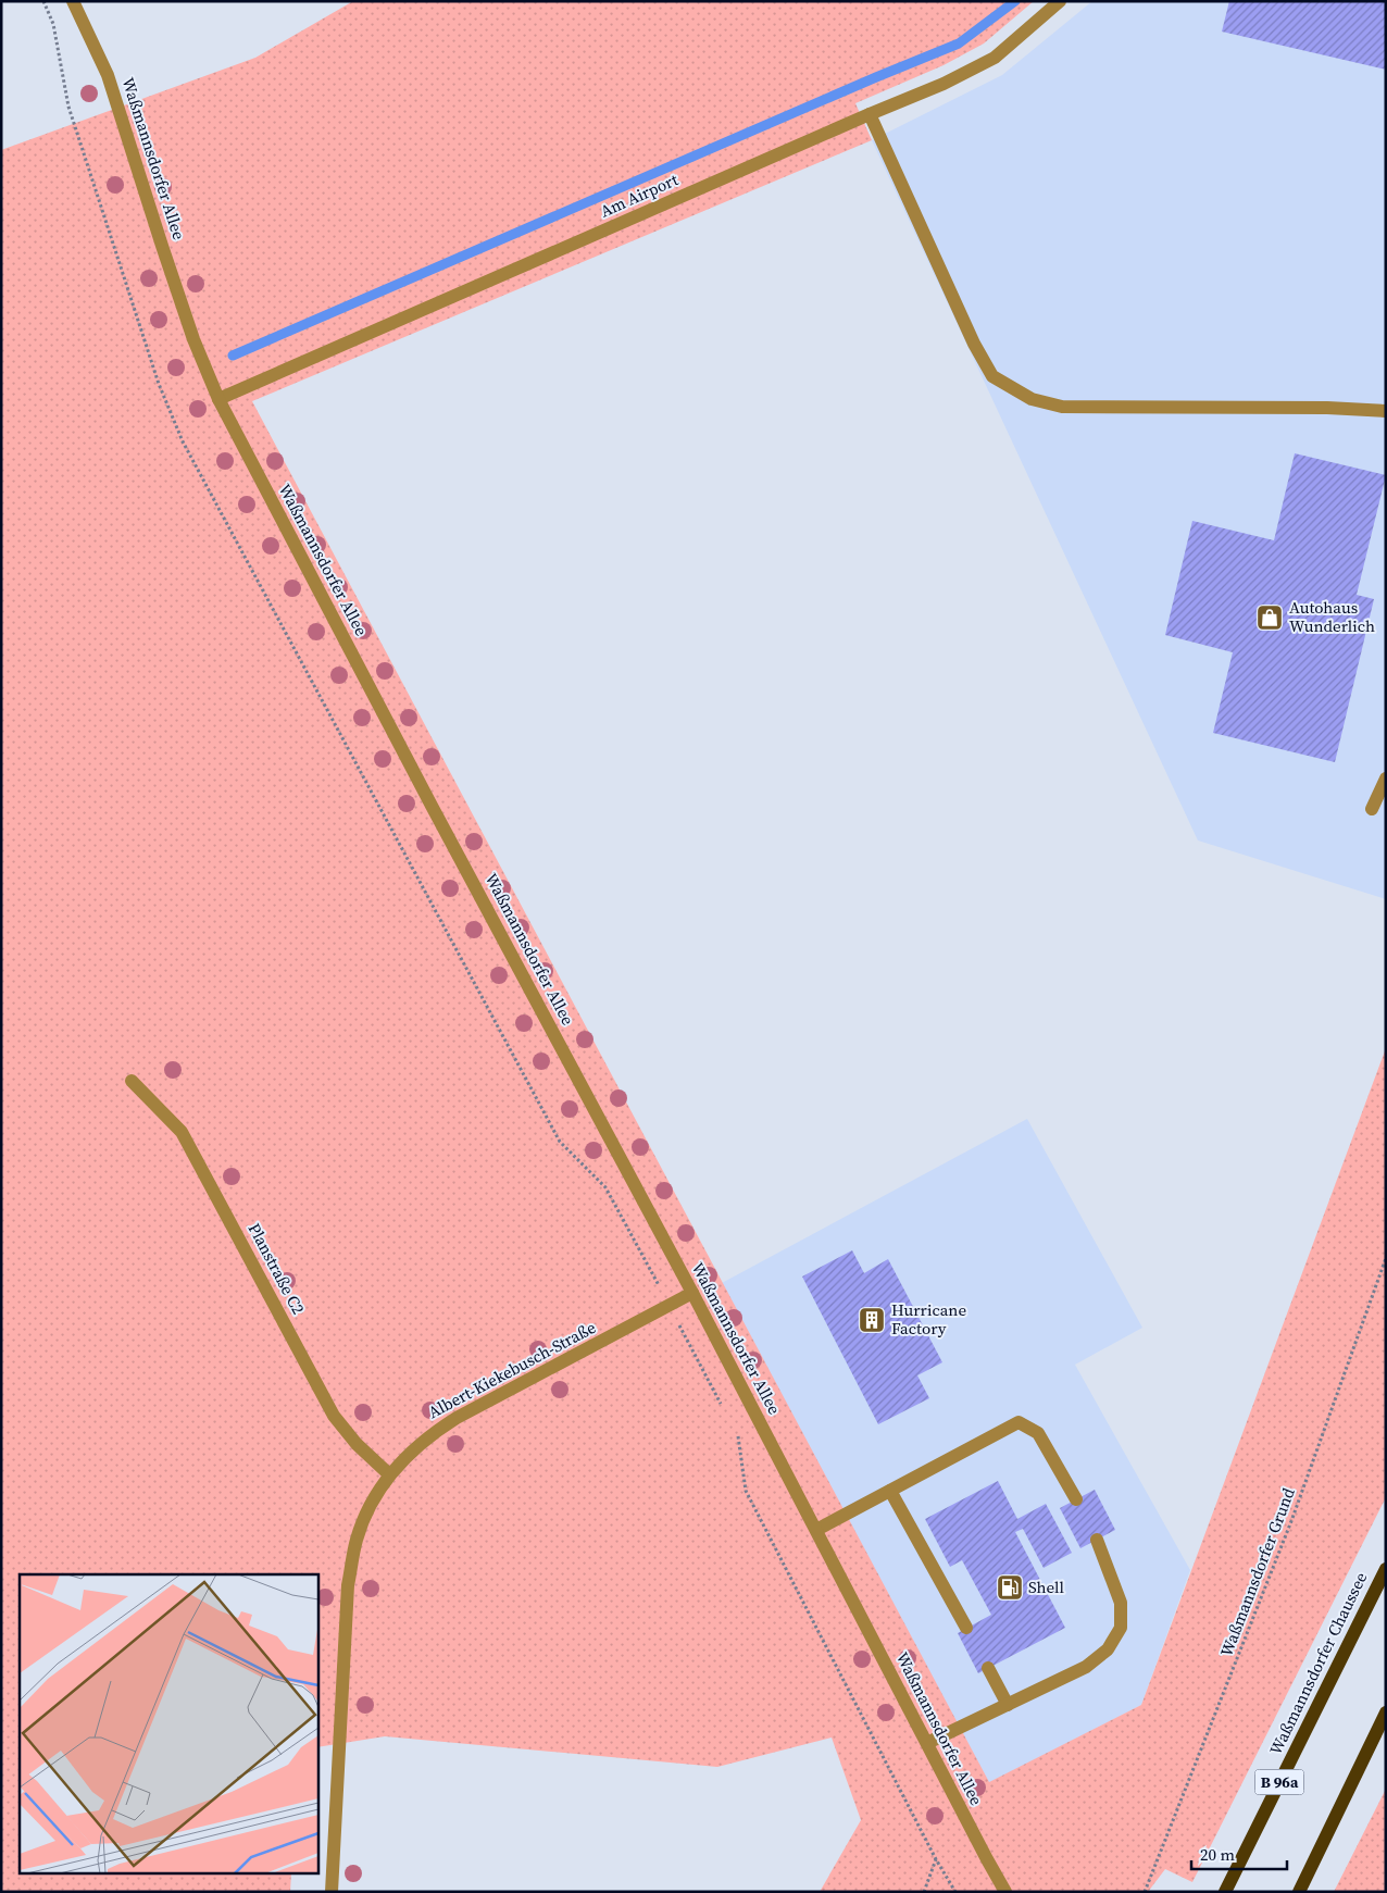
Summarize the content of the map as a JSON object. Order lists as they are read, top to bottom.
{
  "streets": {
    "main road": ["Waßmannsdorfer Chaussee", "B 96a"],
    "street": [
      "Waßmannsdorfer Allee",
      "Am Airport",
      "Planstraße C2",
      "Albert-Kiekebusch-Straße"
    ],
    "path": ["Waßmannsdorfer Grund"]
  },
  "crossings": [
    ["Waßmannsdorfer Allee", "Am Airport"],
    ["Waßmannsdorfer Allee", "Albert-Kiekebusch-Straße"],
    ["Planstraße C2", "Albert-Kiekebusch-Straße"]
  ],
  "places": {
    "shop": ["Autohaus Wunderlich"],
    "building": ["Hurricane Factory"],
    "fuel station": ["Shell"]
  },
  "scale_bar": "20 m"
}
